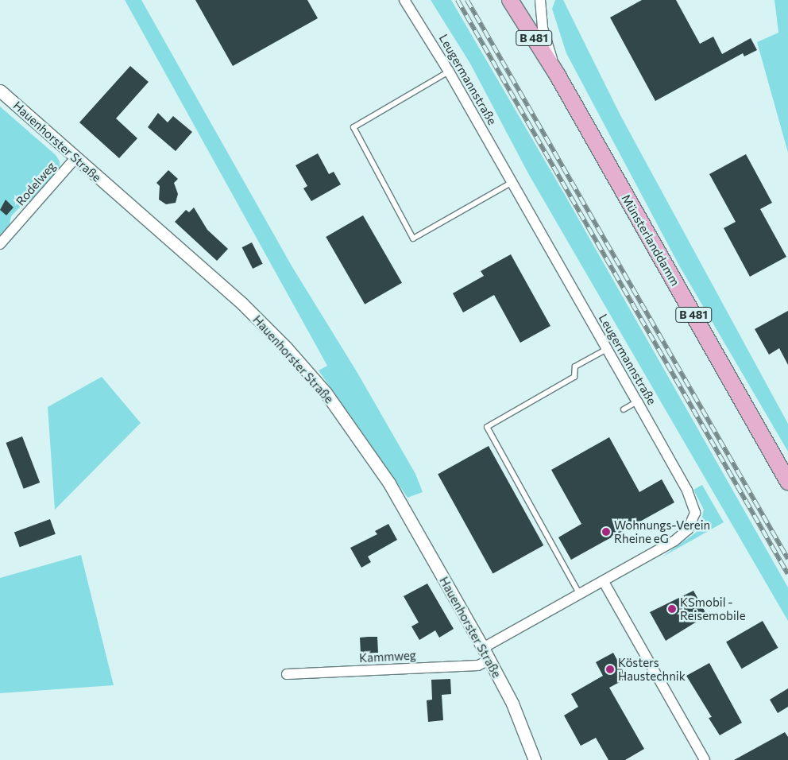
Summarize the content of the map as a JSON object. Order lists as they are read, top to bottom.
{
  "streets": {
    "main road": ["B 481", "Münsterlanddamm"],
    "street": [
      "Leugermannstraße",
      "Hauenhorster Straße",
      "Rodelweg",
      "Kammweg"
    ]
  },
  "crossings": [
    ["Leugermannstraße", "Hauenhorster Straße"],
    ["Hauenhorster Straße", "Rodelweg"],
    ["Hauenhorster Straße", "Kammweg"]
  ],
  "places": ["Wohnungs-Verein Rheine eG", "KSmobil - Reisemobile", "Kösters Haustechnik"]
}
